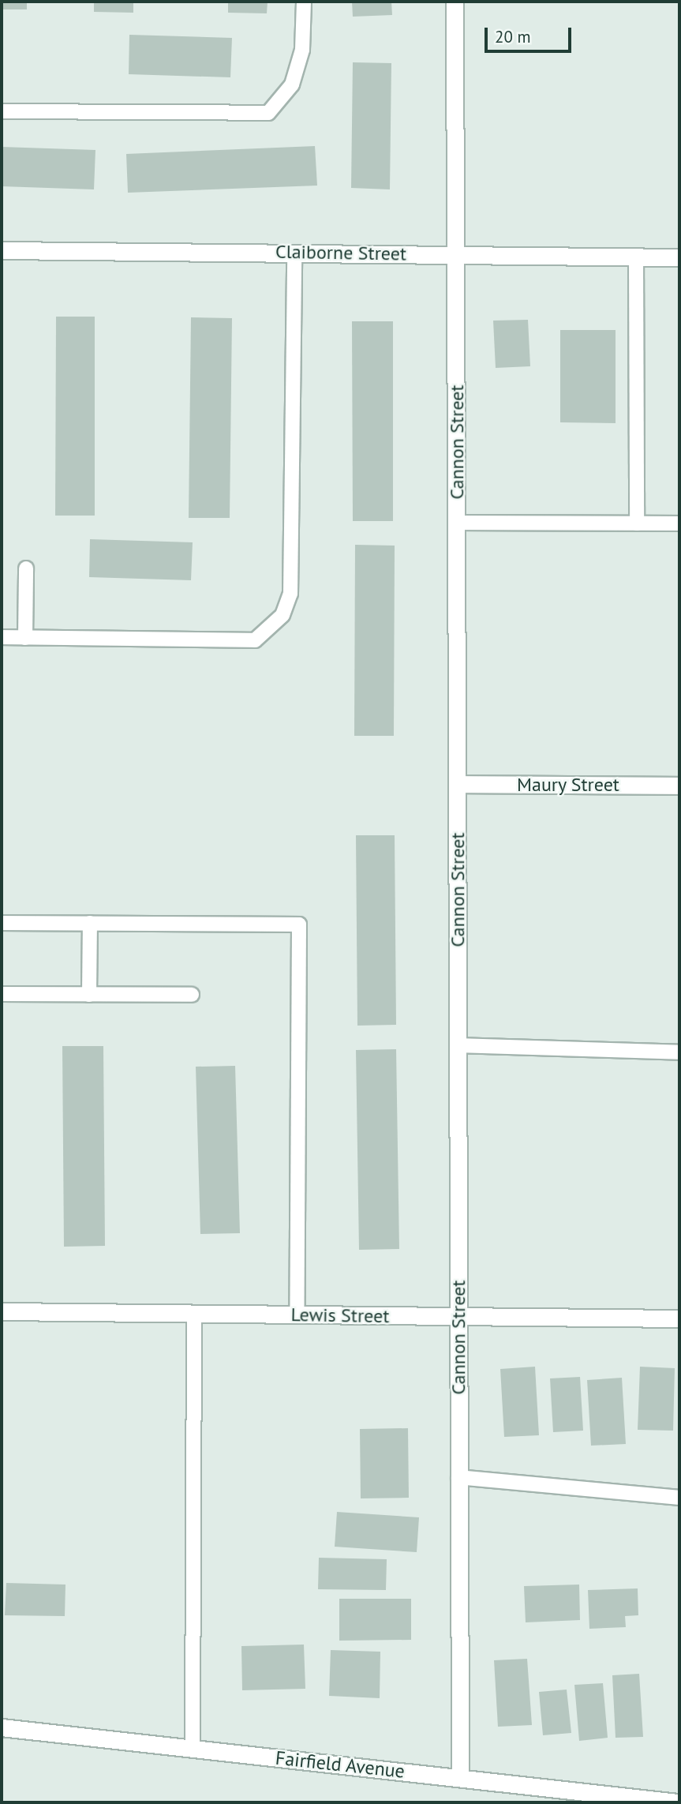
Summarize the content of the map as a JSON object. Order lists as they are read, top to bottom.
{
  "streets": {
    "street": [
      "Claiborne Street",
      "Cannon Street",
      "Maury Street",
      "Lewis Street",
      "Fairfield Avenue"
    ]
  },
  "crossings": [
    ["Claiborne Street", "Cannon Street"],
    ["Cannon Street", "Maury Street"],
    ["Cannon Street", "Lewis Street"],
    ["Cannon Street", "Fairfield Avenue"]
  ],
  "scale_bar": "20 m"
}
